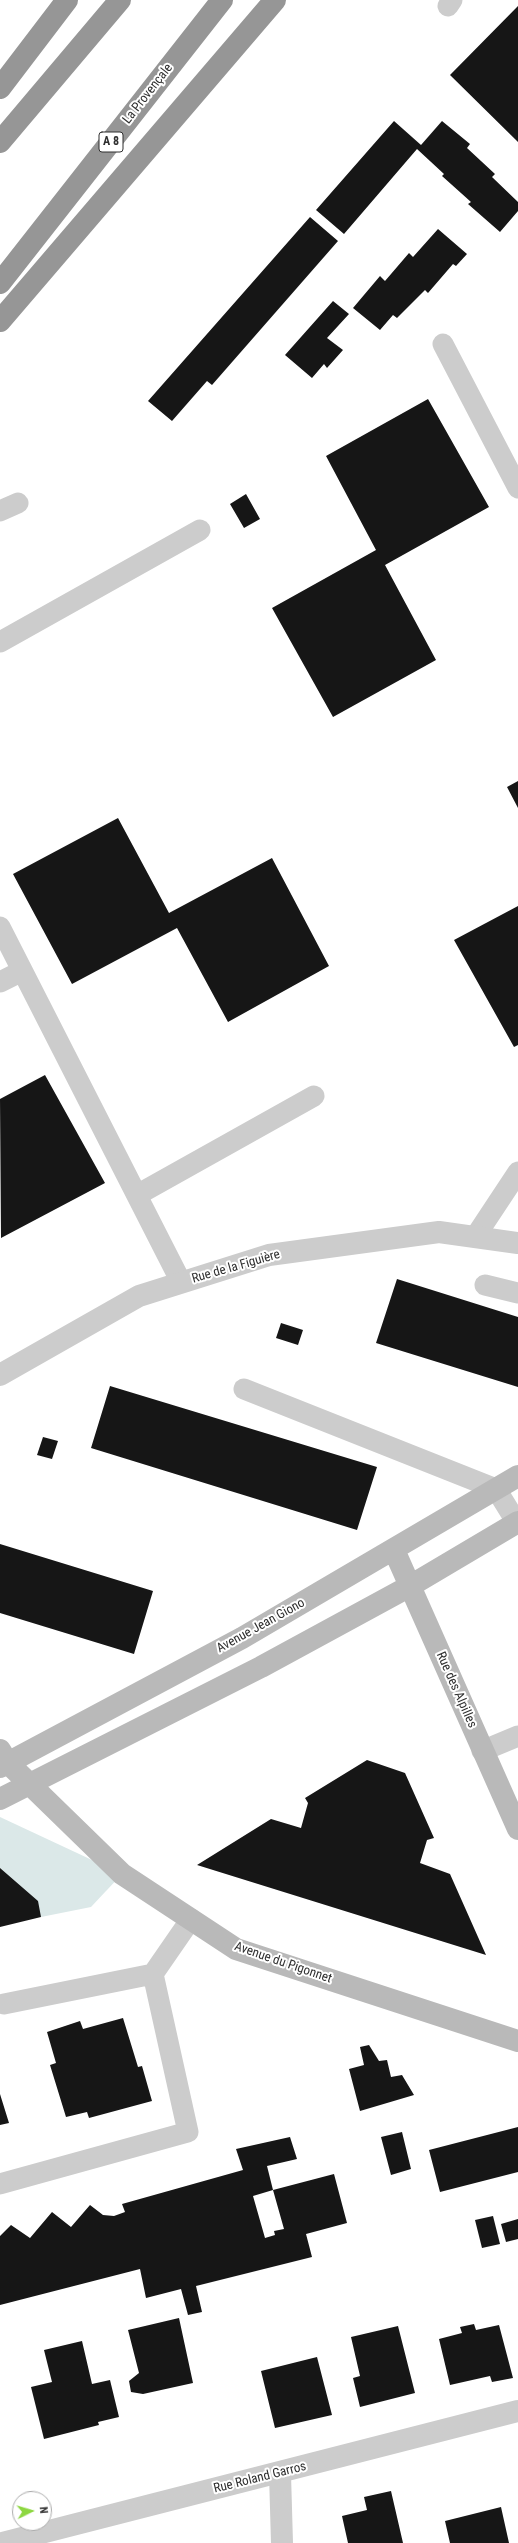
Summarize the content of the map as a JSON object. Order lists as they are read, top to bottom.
{
  "streets": {
    "highway": ["La Provençale", "A 8"],
    "main road": ["Avenue Jean Giono", "Rue des Alpilles", "Avenue du Pigonnet"],
    "street": ["Rue de la Figuière", "Rue Roland Garros"]
  },
  "crossings": [
    ["Avenue Jean Giono", "Rue des Alpilles"],
    ["Avenue Jean Giono", "Avenue du Pigonnet"]
  ],
  "north": "right"
}
